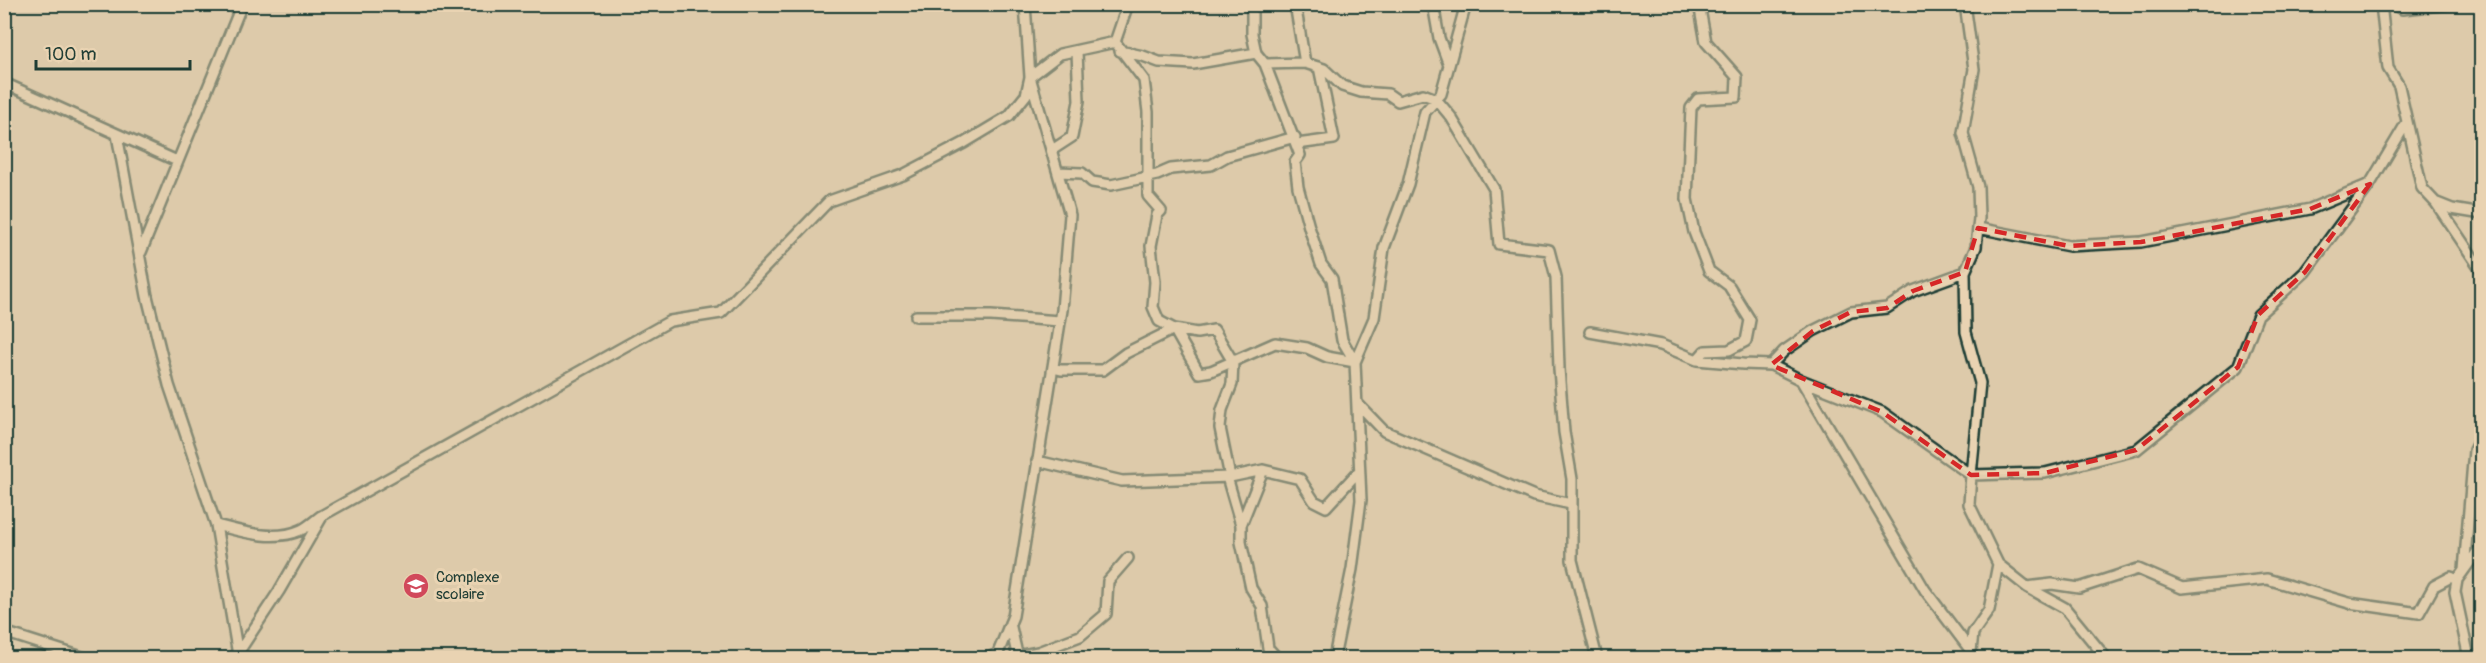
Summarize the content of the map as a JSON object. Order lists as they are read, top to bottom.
{
  "places": {
    "school or university": ["Complexe scolaire"]
  },
  "scale_bar": "100 m"
}
